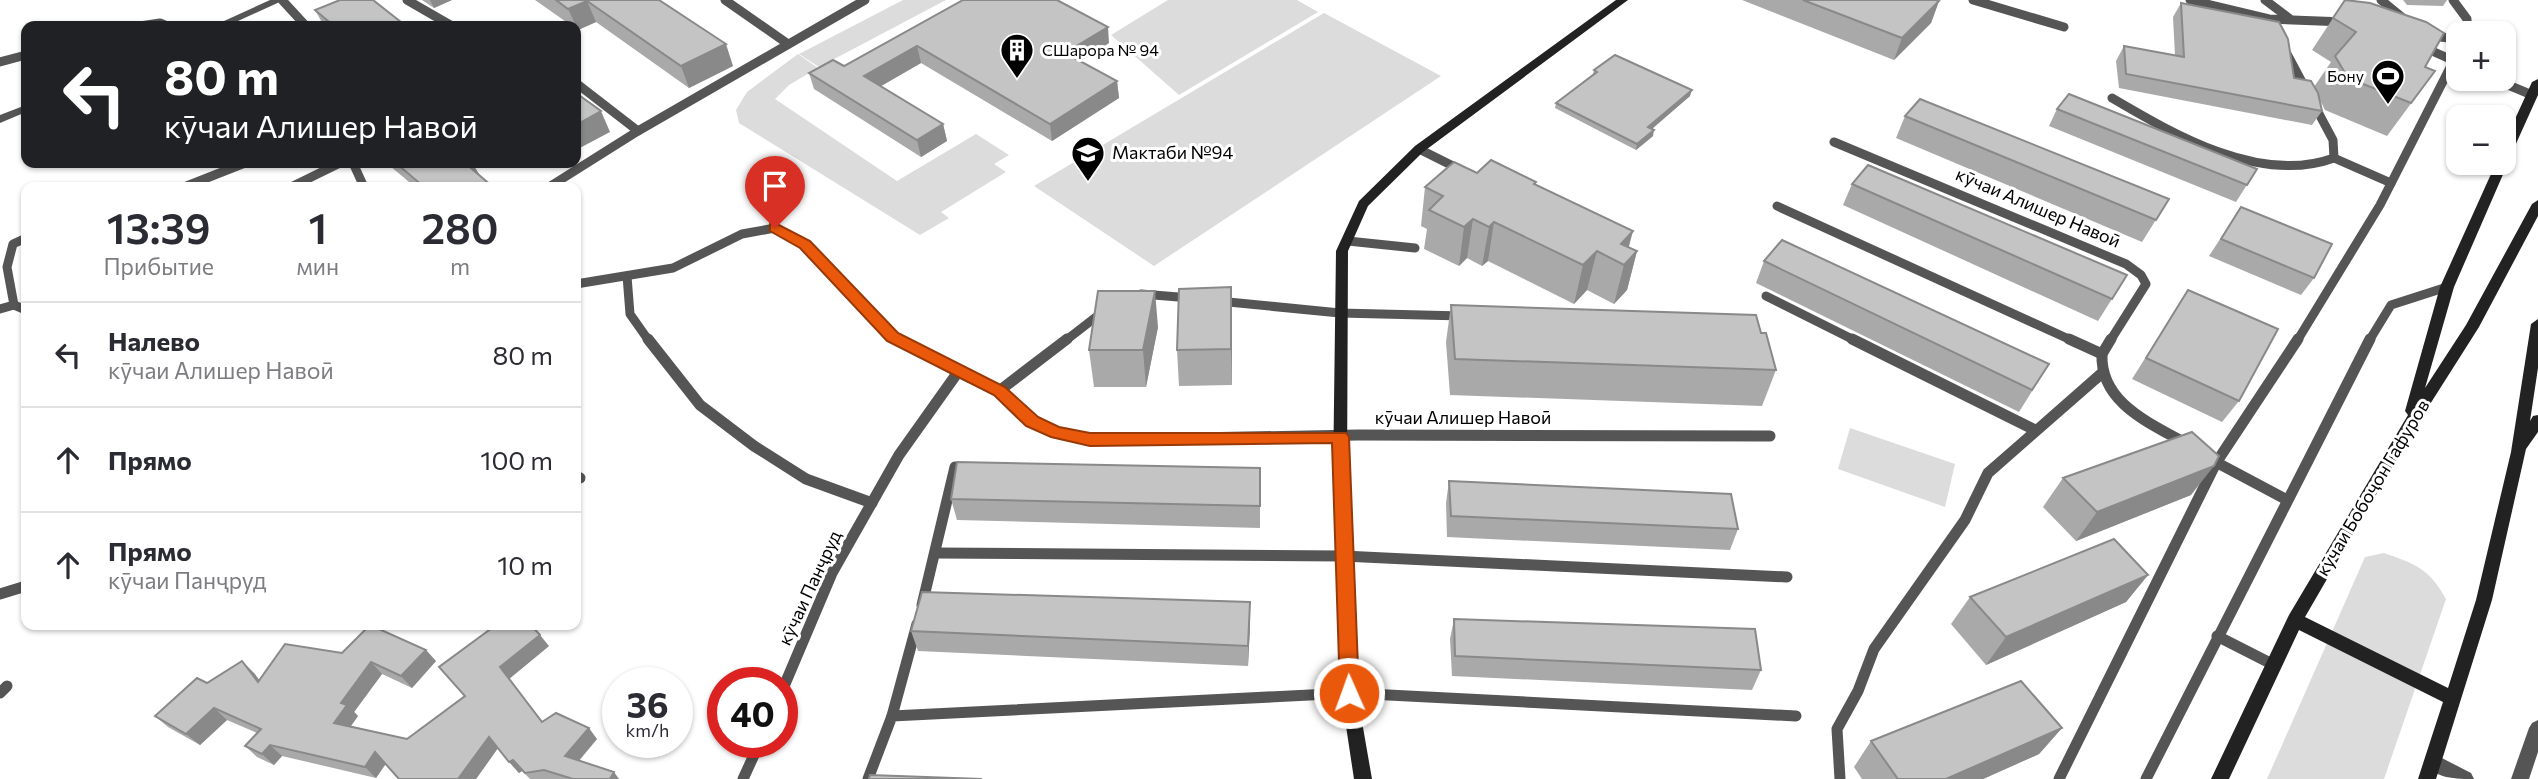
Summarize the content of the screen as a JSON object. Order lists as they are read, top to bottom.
{
  "streets": {
    "main road": ["кӯчаи Бобоҷон Гафуров"],
    "lane": ["кӯчаи Алишер Навоӣ", "кӯчаи Панҷруд"]
  },
  "crossings": [
    ["кӯчаи Алишер Навоӣ", "кӯчаи Панҷруд"]
  ],
  "places": {
    "building": ["СШарора № 94"],
    "sports": ["Бону"],
    "school or university": ["Мактаби №94"]
  },
  "page": {
    "map_buttons": ["+", "−"],
    "turn": ["80 m", "кӯчаи Алишер Навоӣ"],
    "eta": [
      "13:39",
      "Прибытие",
      "1",
      "мин",
      "280",
      "m"
    ],
    "list": [
      {
        "name": "Налево",
        "note": "кӯчаи Алишер Навоӣ",
        "value": "80 m"
      },
      {
        "name": "Прямо",
        "value": "100 m"
      },
      {
        "name": "Прямо",
        "note": "кӯчаи Панҷруд",
        "value": "10 m"
      }
    ],
    "speed": "36 km/h",
    "limit": "40"
  }
}
